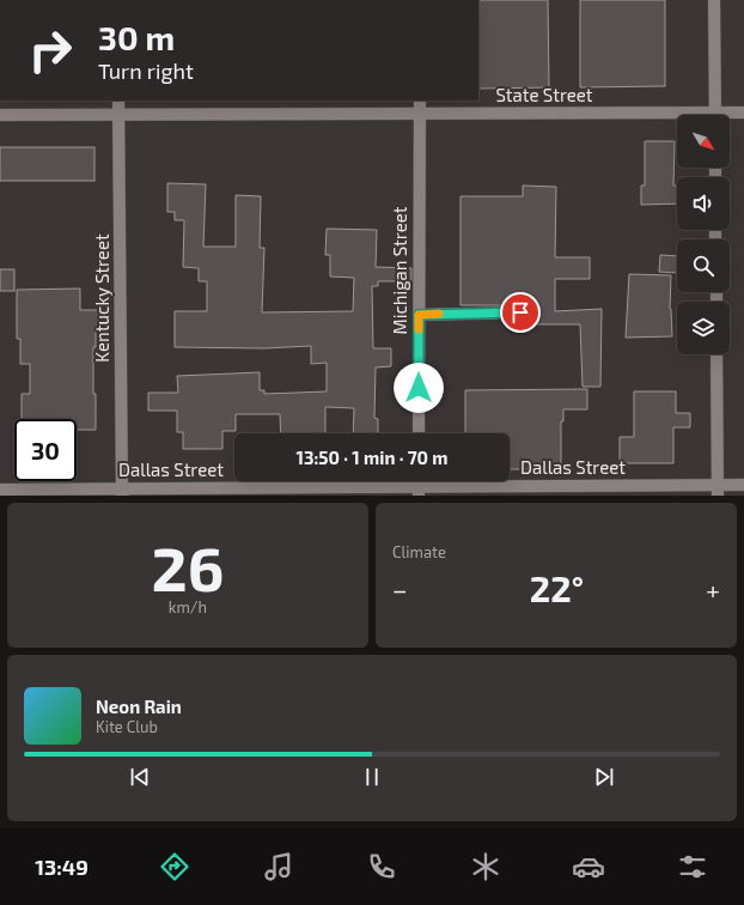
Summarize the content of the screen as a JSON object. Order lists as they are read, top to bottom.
{
  "streets": {
    "street": [
      "State Street",
      "Michigan Street",
      "Kentucky Street",
      "Dallas Street"
    ]
  },
  "crossings": [
    ["State Street", "Michigan Street"],
    ["State Street", "Kentucky Street"],
    ["Kentucky Street", "Dallas Street"]
  ],
  "north": "bottom right",
  "page": {
    "turn": ["30 m", "Turn right"],
    "limit": "30",
    "trip": "13:50 · 1 min · 70 m",
    "tile": [
      ["26", "km/h"],
      "Climate"
    ],
    "heat": ["−", "22°", "+"],
    "song": ["Neon Rain", "Kite Club"],
    "tabs": "13:49"
  }
}
